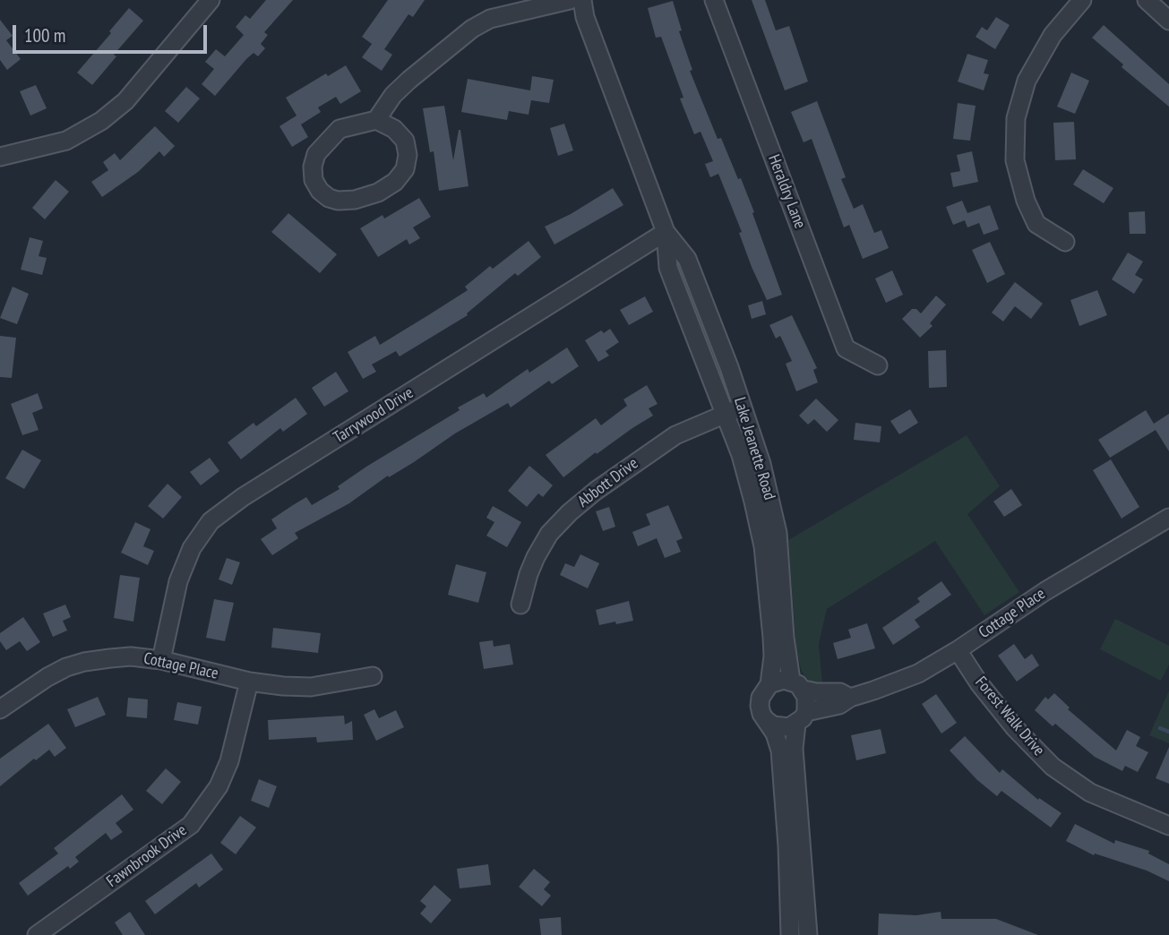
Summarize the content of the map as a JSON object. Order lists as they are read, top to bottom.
{
  "streets": {
    "street": [
      "Heraldry Lane",
      "Tarrywood Drive",
      "Lake Jeanette Road",
      "Abbott Drive",
      "Cottage Place",
      "Forest Walk Drive",
      "Fawnbrook Drive"
    ]
  },
  "crossings": [
    ["Tarrywood Drive", "Lake Jeanette Road"],
    ["Tarrywood Drive", "Cottage Place"],
    ["Lake Jeanette Road", "Abbott Drive"],
    ["Lake Jeanette Road", "Cottage Place"],
    ["Cottage Place", "Forest Walk Drive"],
    ["Cottage Place", "Fawnbrook Drive"]
  ],
  "scale_bar": "100 m"
}
